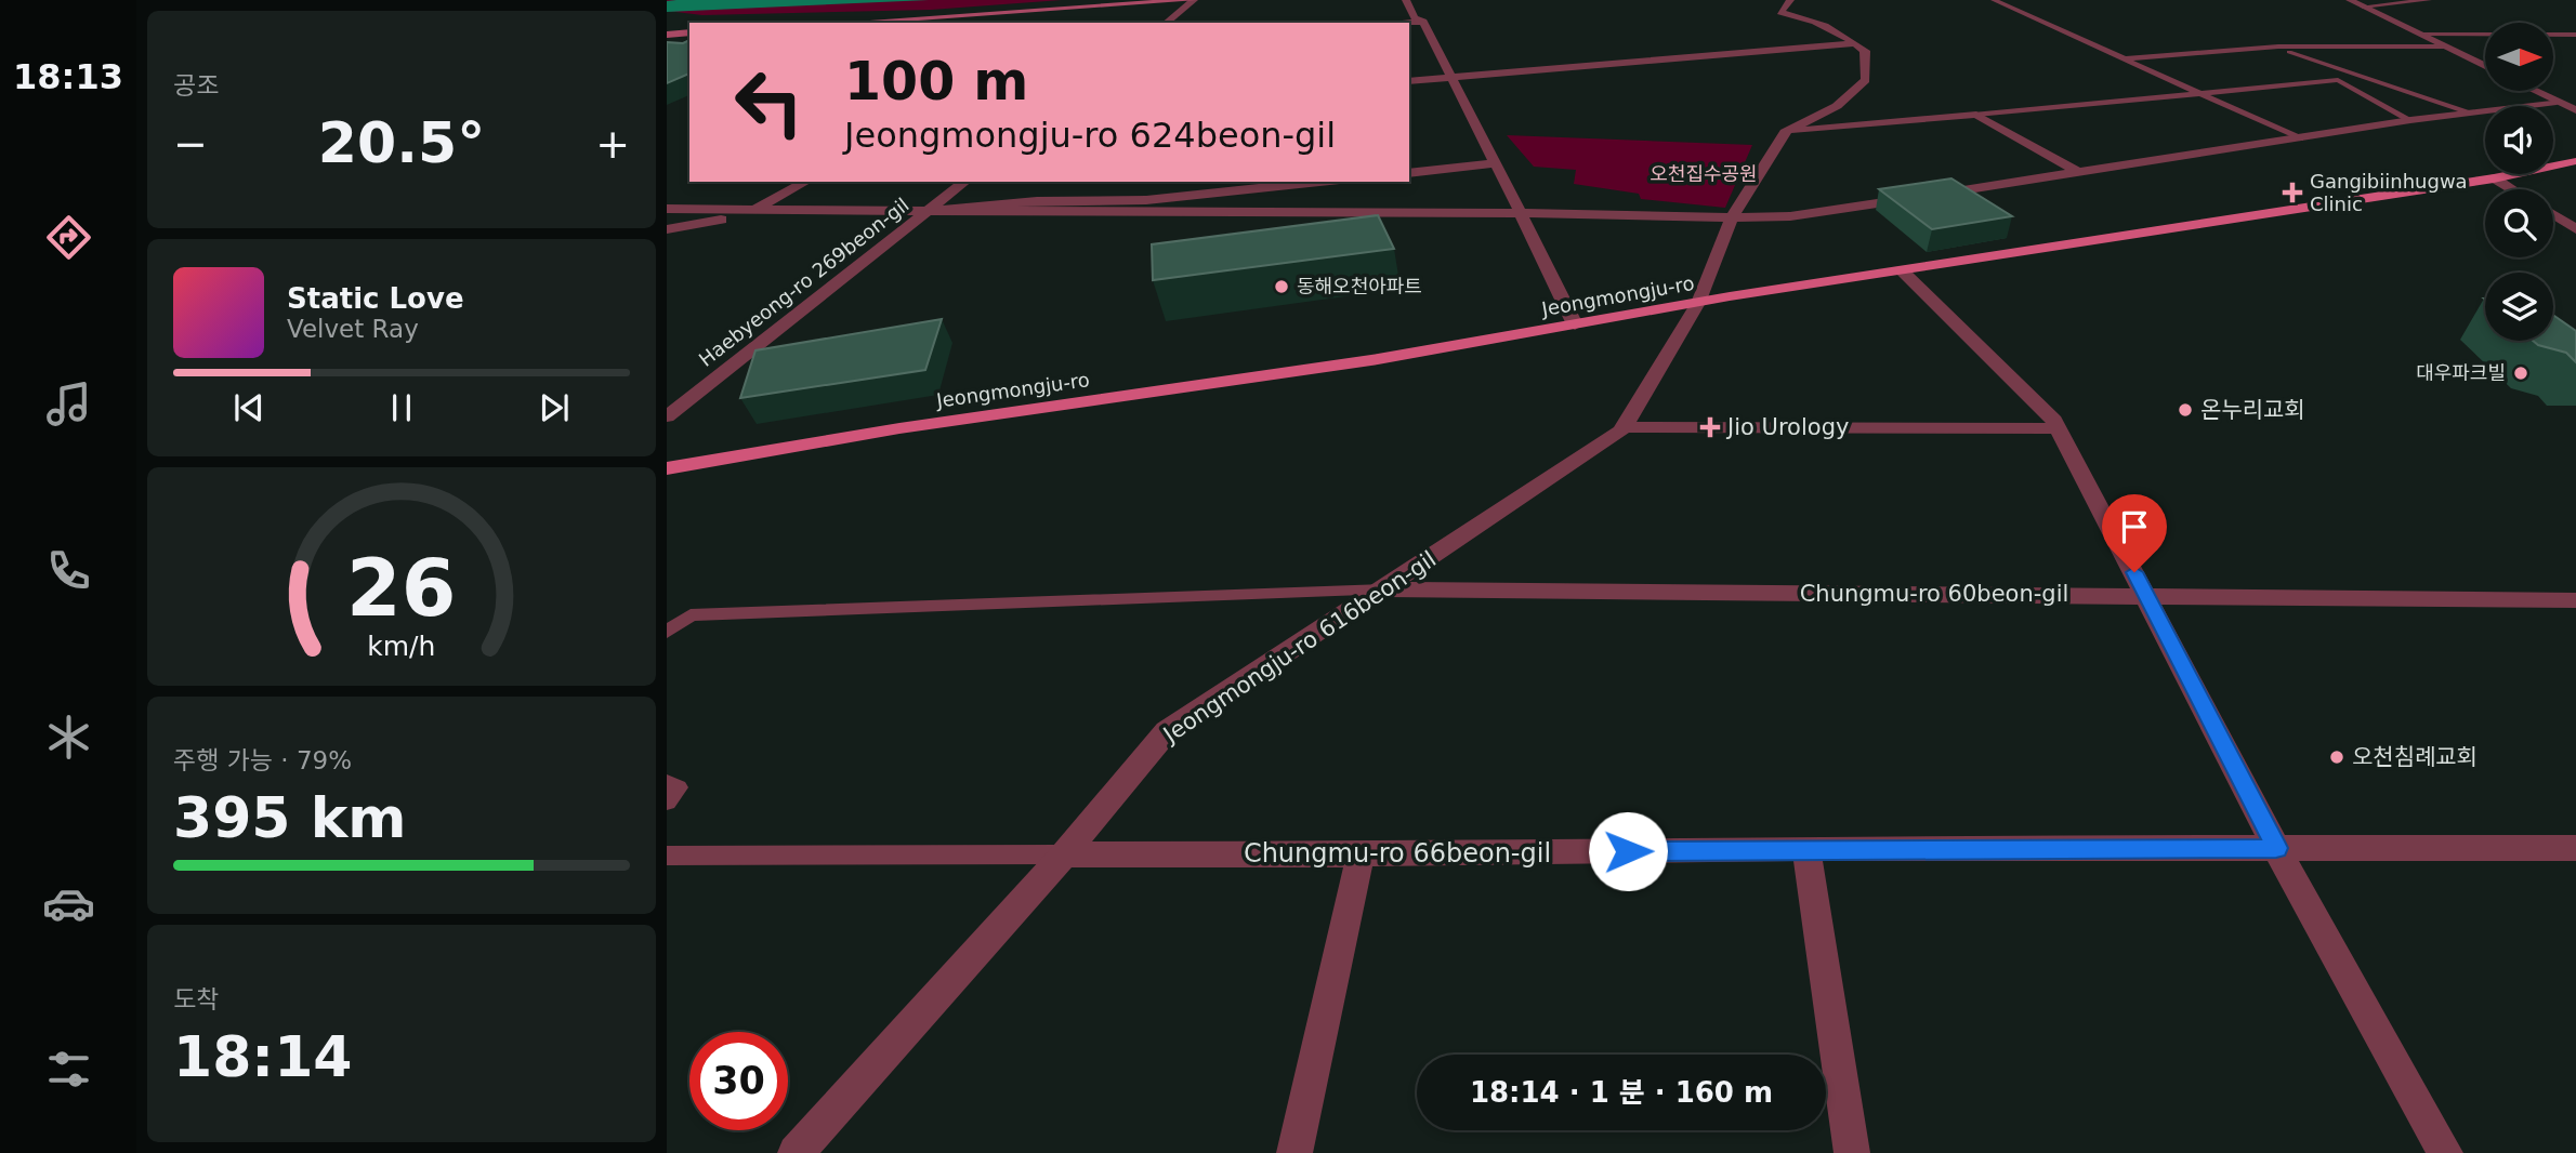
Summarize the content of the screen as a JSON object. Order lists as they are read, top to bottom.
{
  "streets": {
    "main road": ["Jeongmongju-ro"],
    "street": [
      "Haebyeong-ro 269beon-gil",
      "Chungmu-ro 60beon-gil",
      "Jeongmongju-ro 616beon-gil",
      "Chungmu-ro 66beon-gil"
    ]
  },
  "crossings": [
    ["Jeongmongju-ro", "Jeongmongju-ro 616beon-gil"],
    ["Chungmu-ro 60beon-gil", "Jeongmongju-ro 616beon-gil"],
    ["Jeongmongju-ro 616beon-gil", "Chungmu-ro 66beon-gil"]
  ],
  "parks": ["오천집수공원"],
  "places": {
    "health": ["Gangibiinhugwa Clinic", "Jio Urology"],
    "other": [
      "동해오천아파트",
      "대우파크빌",
      "온누리교회",
      "오천침례교회"
    ]
  },
  "north": "right",
  "page": {
    "tabs": "18:13",
    "tile": [
      "공조",
      ["주행 가능 · 79%", "395 km"],
      ["도착", "18:14"]
    ],
    "turn": ["100 m", "Jeongmongju-ro 624beon-gil"],
    "heat": ["−", "20.5°", "+"],
    "song": ["Static Love", "Velvet Ray"],
    "limit": "30",
    "trip": "18:14 · 1 분 · 160 m",
    "gauge": ["26", "km/h"]
  }
}
